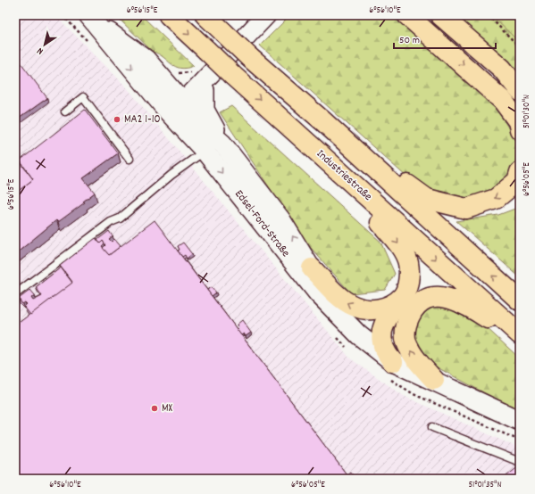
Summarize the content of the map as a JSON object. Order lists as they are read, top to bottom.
{
  "streets": {
    "highway": ["Industriestraße"],
    "street": ["Edsel-Ford-Straße"]
  },
  "places": ["MA2 1-10", "MX"],
  "scale_bar": "50 m",
  "north": "bottom left",
  "coordinates": [
    "6°56'15\"E",
    "6°56'10\"E",
    "51°01'30\"N",
    "6°56'05\"E",
    "51°01'35\"N"
  ]
}
